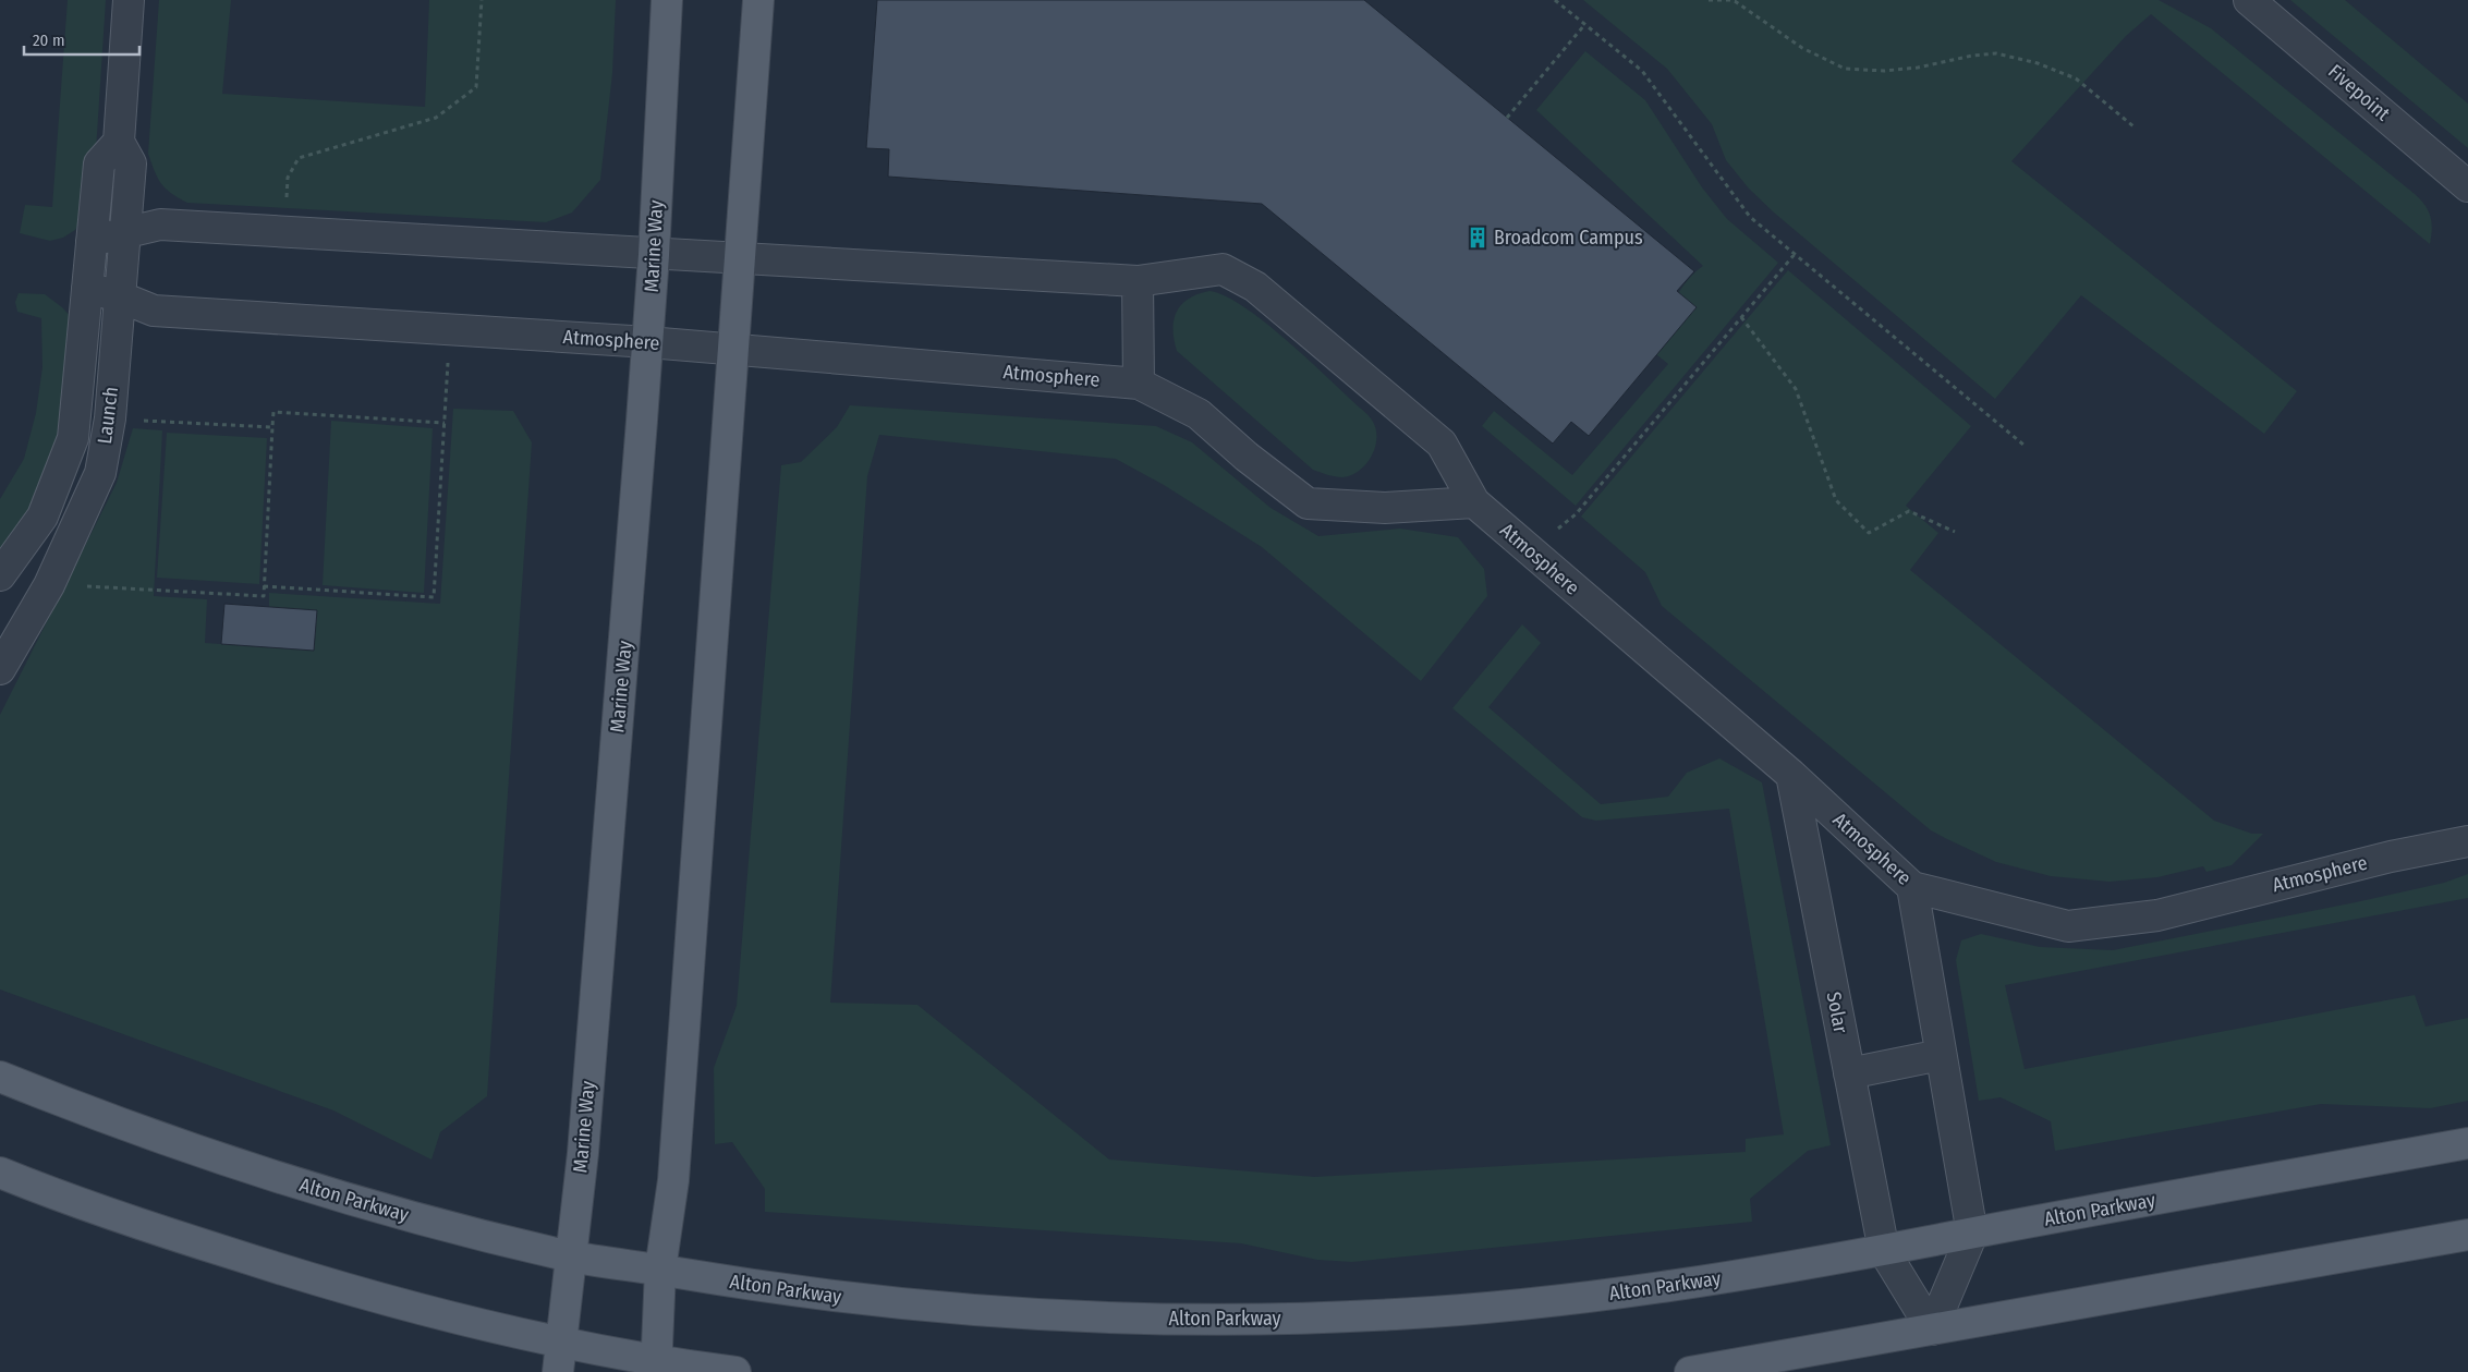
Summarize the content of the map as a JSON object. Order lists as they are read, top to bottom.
{
  "streets": {
    "main road": ["Marine Way", "Alton Parkway"],
    "street": [
      "Fivepoint",
      "Atmosphere",
      "Launch",
      "Solar"
    ]
  },
  "crossings": [
    ["Marine Way", "Atmosphere"],
    ["Marine Way", "Alton Parkway"],
    ["Atmosphere", "Launch"],
    ["Atmosphere", "Solar"],
    ["Solar", "Alton Parkway"]
  ],
  "places": {
    "building": ["Broadcom Campus"]
  },
  "scale_bar": "20 m"
}
